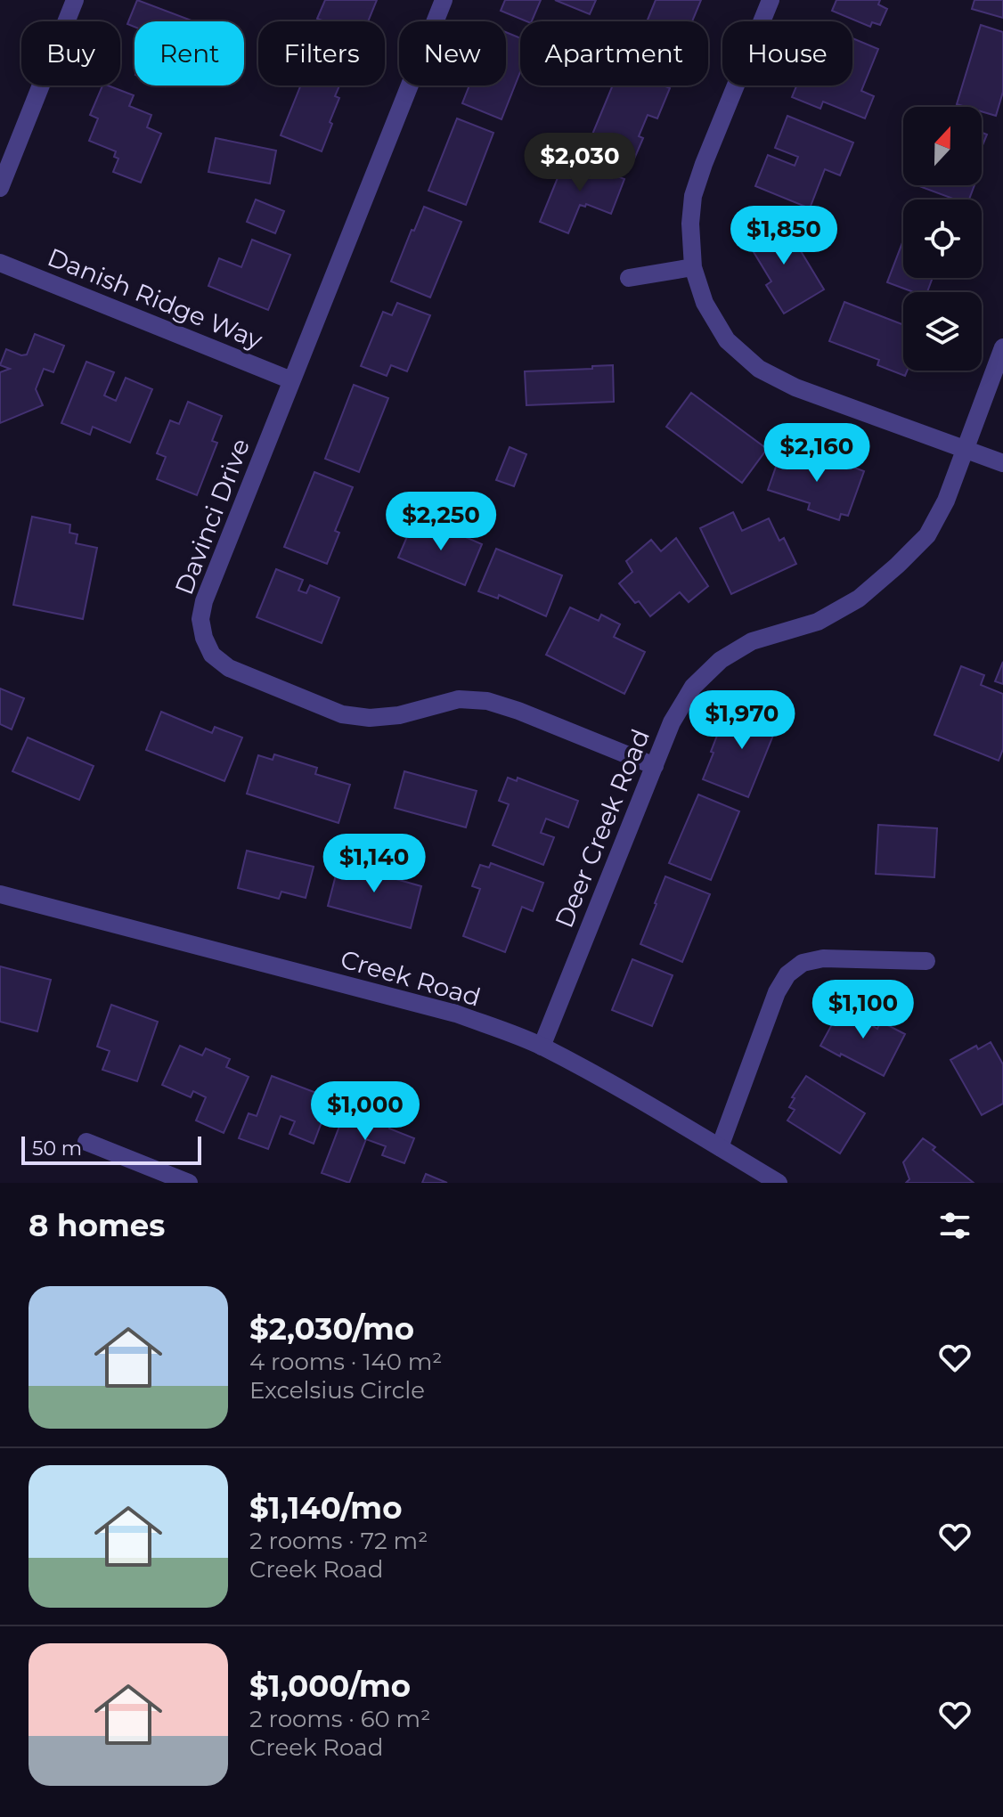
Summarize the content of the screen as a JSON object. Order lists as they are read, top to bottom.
{
  "streets": {
    "street": [
      "Danish Ridge Way",
      "Davinci Drive",
      "Deer Creek Road",
      "Creek Road"
    ]
  },
  "crossings": [
    ["Danish Ridge Way", "Davinci Drive"],
    ["Davinci Drive", "Deer Creek Road"],
    ["Deer Creek Road", "Creek Road"]
  ],
  "scale_bar": "50 m",
  "north": "top",
  "page": {
    "chip": [
      "Buy",
      "Rent",
      "Filters",
      "New",
      "Apartment",
      "House"
    ],
    "price": [
      "$2,030",
      "$1,850",
      "$2,160",
      "$2,250",
      "$1,970",
      "$1,140",
      "$1,100",
      "$1,000"
    ],
    "scale": "50 m",
    "heading": "8 homes",
    "list": [
      {
        "name": "$2,030/mo",
        "note": "4 rooms · 140 m² · Excelsius Circle"
      },
      {
        "name": "$1,140/mo",
        "note": "2 rooms · 72 m² · Creek Road"
      },
      {
        "name": "$1,000/mo",
        "note": "2 rooms · 60 m² · Creek Road"
      }
    ]
  }
}
